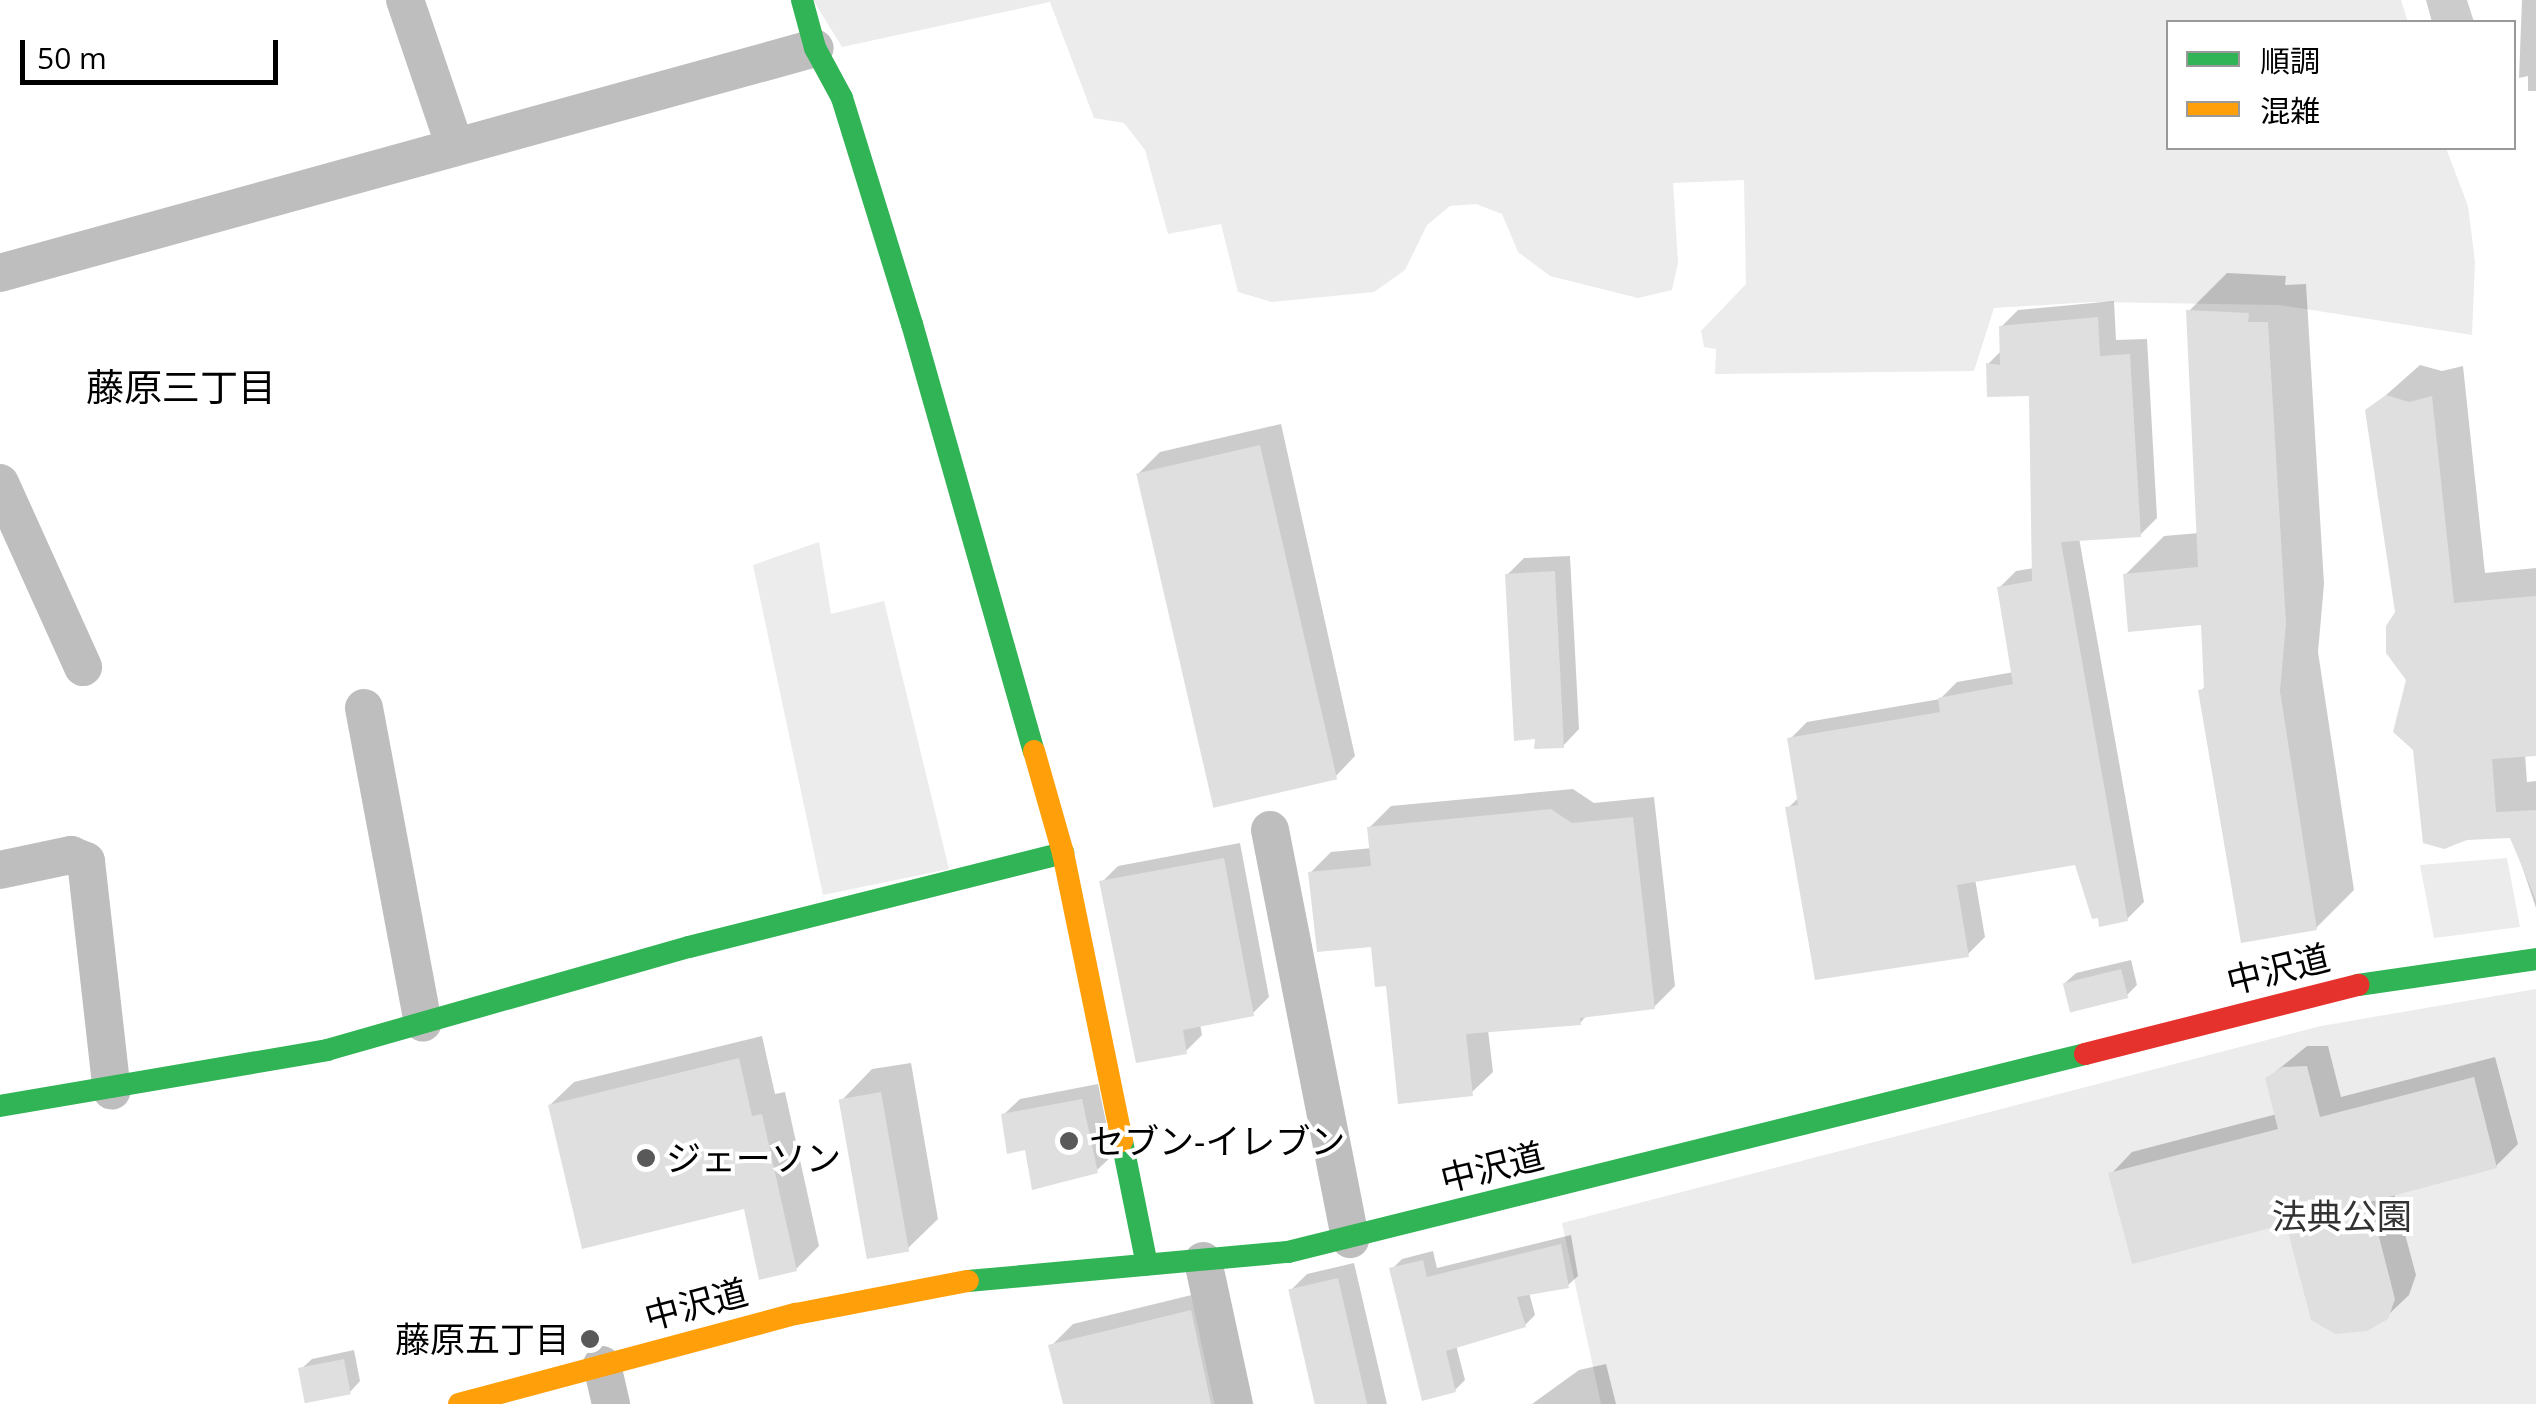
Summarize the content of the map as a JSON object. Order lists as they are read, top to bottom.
{
  "streets": {
    "street": ["中沢道"]
  },
  "districts": ["藤原三丁目"],
  "parks": ["法典公園"],
  "places": ["セブン-イレブン", "ジェーソン", "藤原五丁目"],
  "legend": ["順調", "混雑"],
  "scale_bar": "50 m"
}
